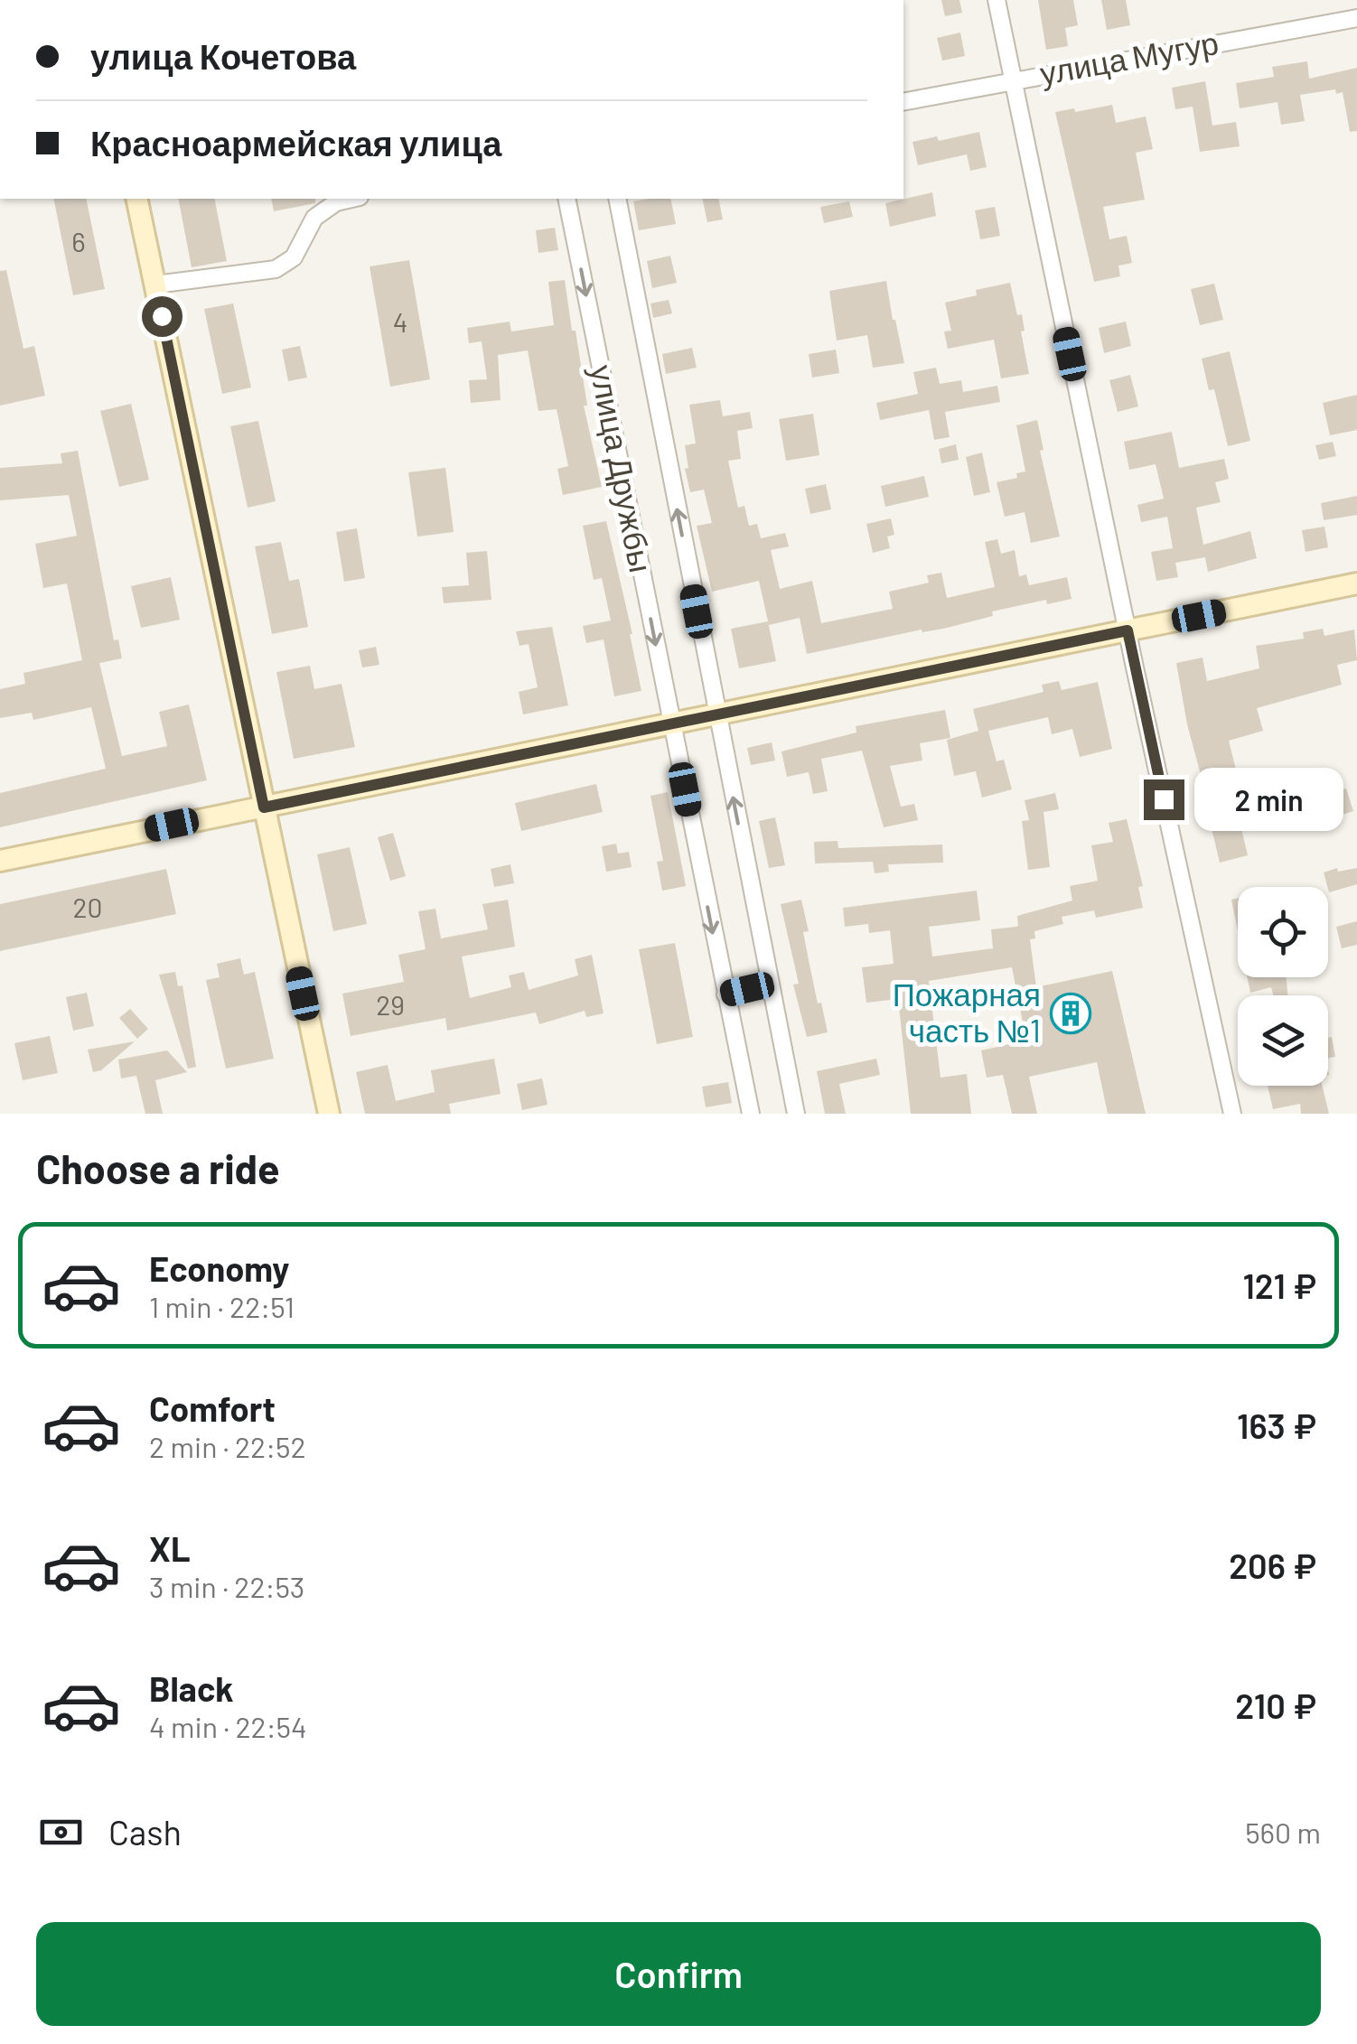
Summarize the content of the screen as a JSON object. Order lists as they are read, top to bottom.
{
  "streets": {
    "street": ["улица Мугур", "улица Дружбы"]
  },
  "places": {
    "building": ["Пожарная часть №1"]
  },
  "house_numbers": [
    "6",
    "4",
    "20",
    "29"
  ],
  "page": {
    "banner": ["улица Кочетова", "Красноармейская улица"],
    "bubble": "2 min",
    "heading": "Choose a ride",
    "list": [
      {
        "name": "Economy",
        "note": "1 min · 22:51",
        "value": "121 ₽"
      },
      {
        "name": "Comfort",
        "note": "2 min · 22:52",
        "value": "163 ₽"
      },
      {
        "name": "XL",
        "note": "3 min · 22:53",
        "value": "206 ₽"
      },
      {
        "name": "Black",
        "note": "4 min · 22:54",
        "value": "210 ₽"
      }
    ],
    "pay": ["Cash", "560 m"],
    "buttons": "Confirm"
  }
}
